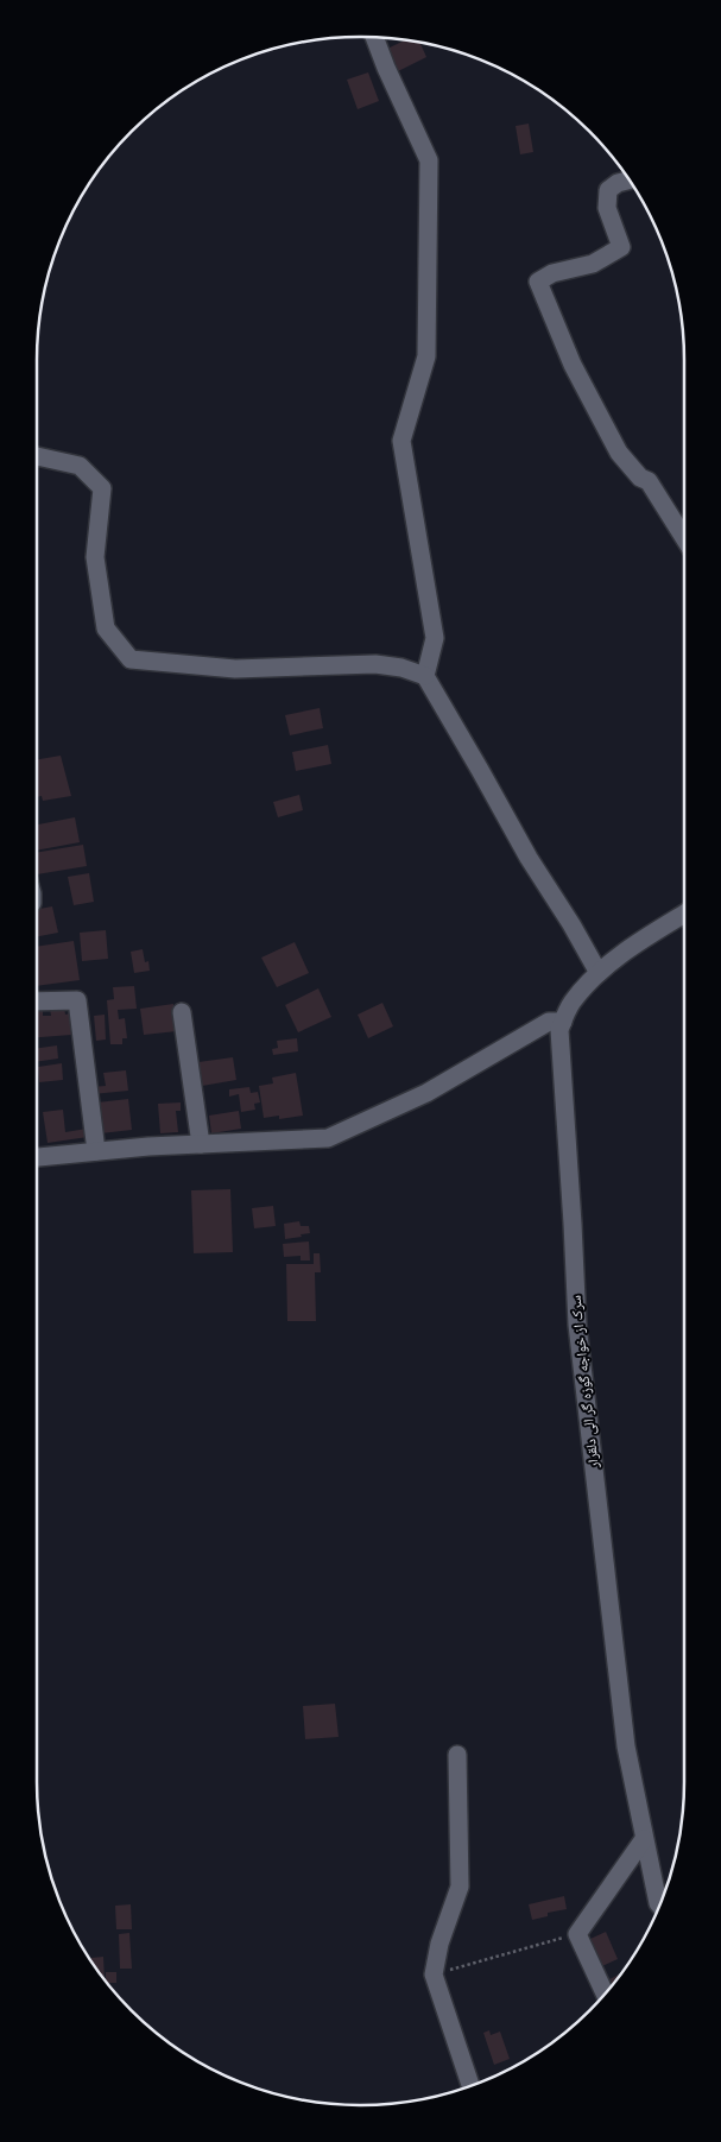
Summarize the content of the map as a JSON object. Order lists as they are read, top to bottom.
{
  "streets": {
    "street": ["سرک از خواجه گوزه گر الی دلقرار"]
  }
}
